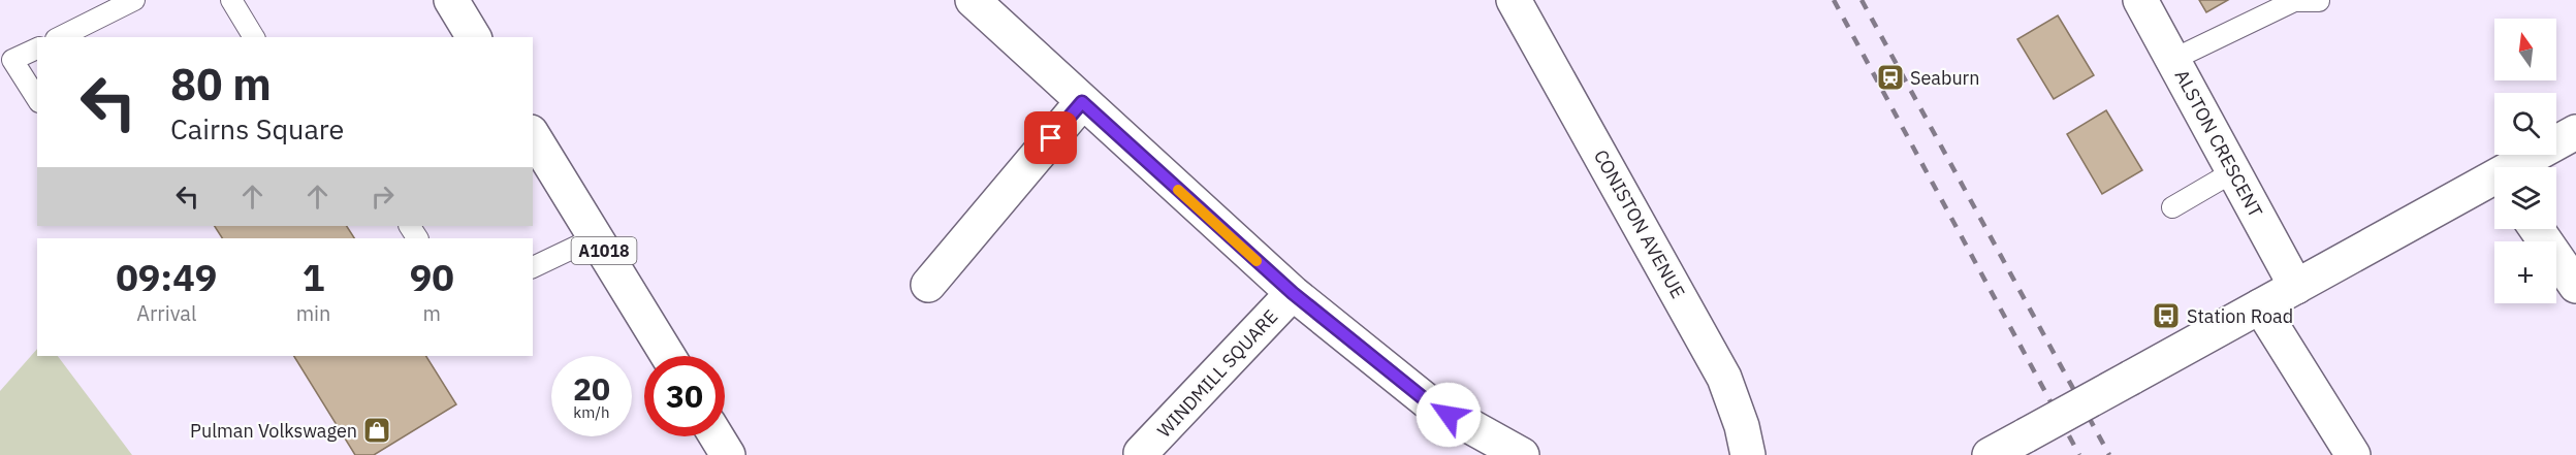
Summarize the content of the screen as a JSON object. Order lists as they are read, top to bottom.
{
  "streets": {
    "main road": [
      "ALSTON CRESCENT",
      "CONISTON AVENUE",
      "A1018",
      "WINDMILL SQUARE"
    ]
  },
  "places": {
    "station": ["Seaburn"],
    "bus stop": ["Station Road"],
    "shop": ["Pulman Volkswagen"]
  },
  "north": "top",
  "page": {
    "map_buttons": "+",
    "turn": ["80 m", "Cairns Square"],
    "eta": [
      "09:49",
      "Arrival",
      "1",
      "min",
      "90",
      "m"
    ],
    "speed": "20 km/h",
    "limit": "30"
  }
}
